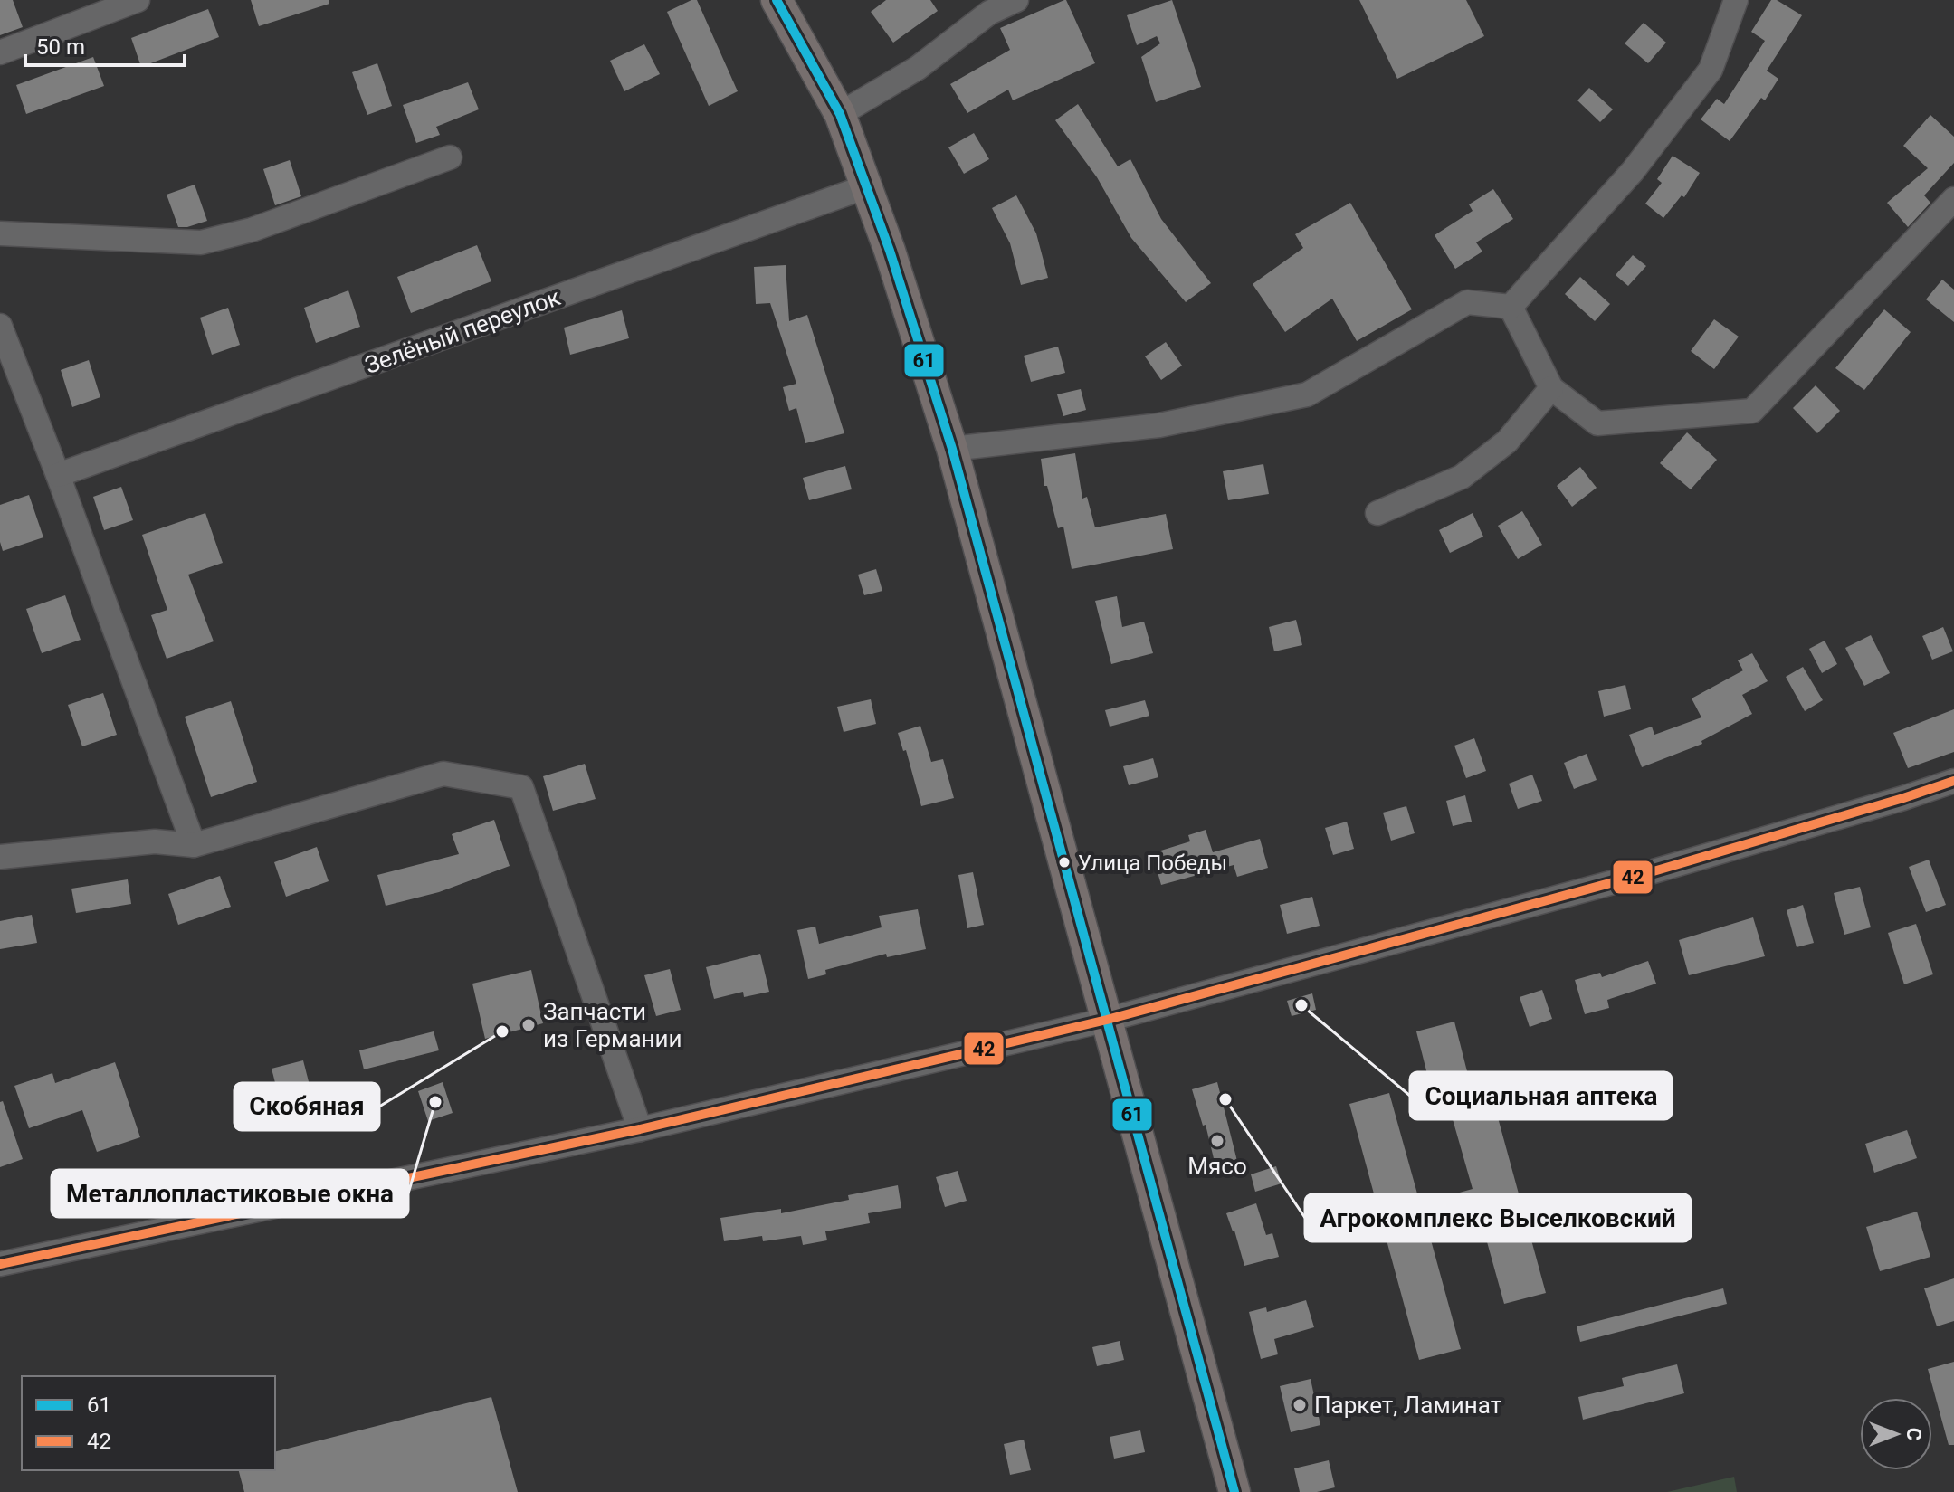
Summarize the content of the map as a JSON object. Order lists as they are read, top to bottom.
{
  "streets": {
    "street": ["Зелёный переулок"]
  },
  "places": [
    "Улица Победы",
    "Социальная аптека",
    "Запчасти из Германии",
    "Скобяная",
    "Агрокомплекс Выселковский",
    "Металлопластиковые окна",
    "Мясо",
    "Паркет, Ламинат"
  ],
  "lines": ["transit line 61", "transit line 42"],
  "legend": ["61", "42"],
  "scale_bar": "50 m",
  "north": "right"
}
